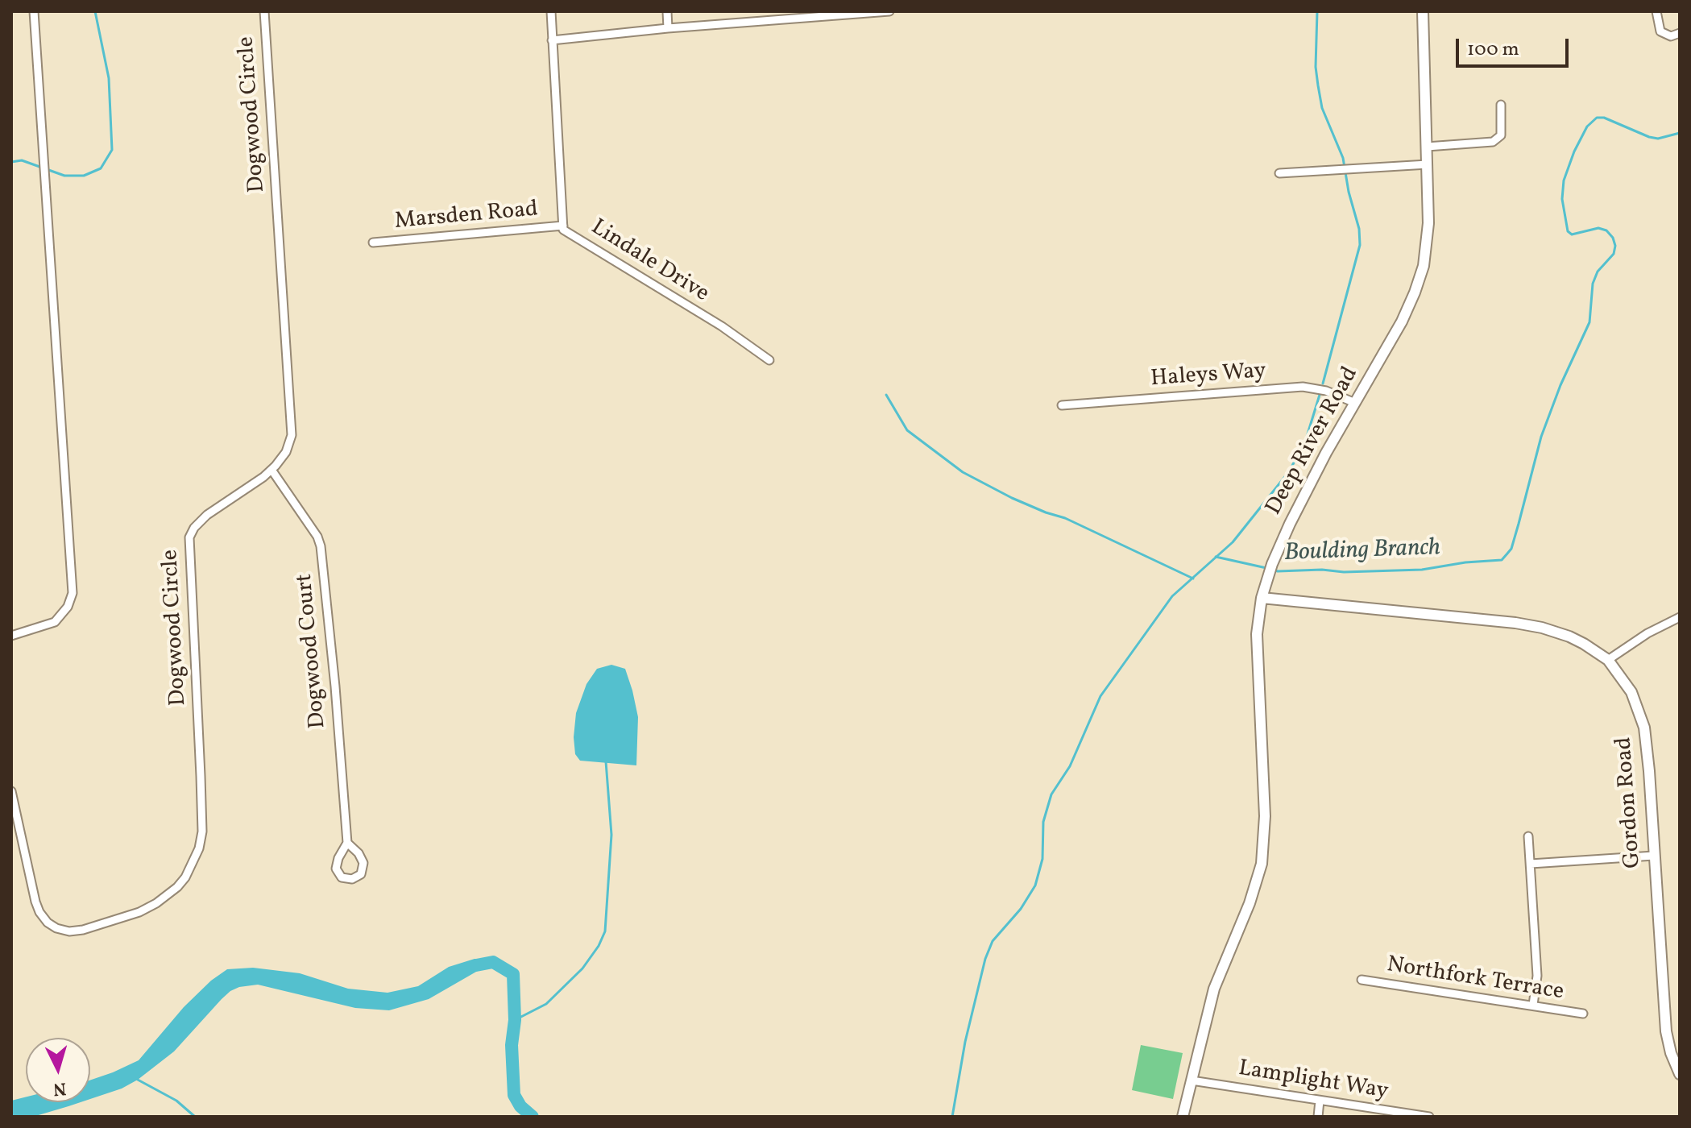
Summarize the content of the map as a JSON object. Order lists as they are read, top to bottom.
{
  "streets": {
    "street": [
      "Dogwood Circle",
      "Marsden Road",
      "Lindale Drive",
      "Haleys Way",
      "Deep River Road",
      "Dogwood Court",
      "Gordon Road",
      "Northfork Terrace",
      "Lamplight Way"
    ]
  },
  "crossings": [
    ["Dogwood Circle", "Dogwood Court"],
    ["Marsden Road", "Lindale Drive"],
    ["Haleys Way", "Deep River Road"],
    ["Deep River Road", "Gordon Road"],
    ["Deep River Road", "Lamplight Way"]
  ],
  "water": ["Boulding Branch"],
  "scale_bar": "100 m",
  "north": "bottom"
}
